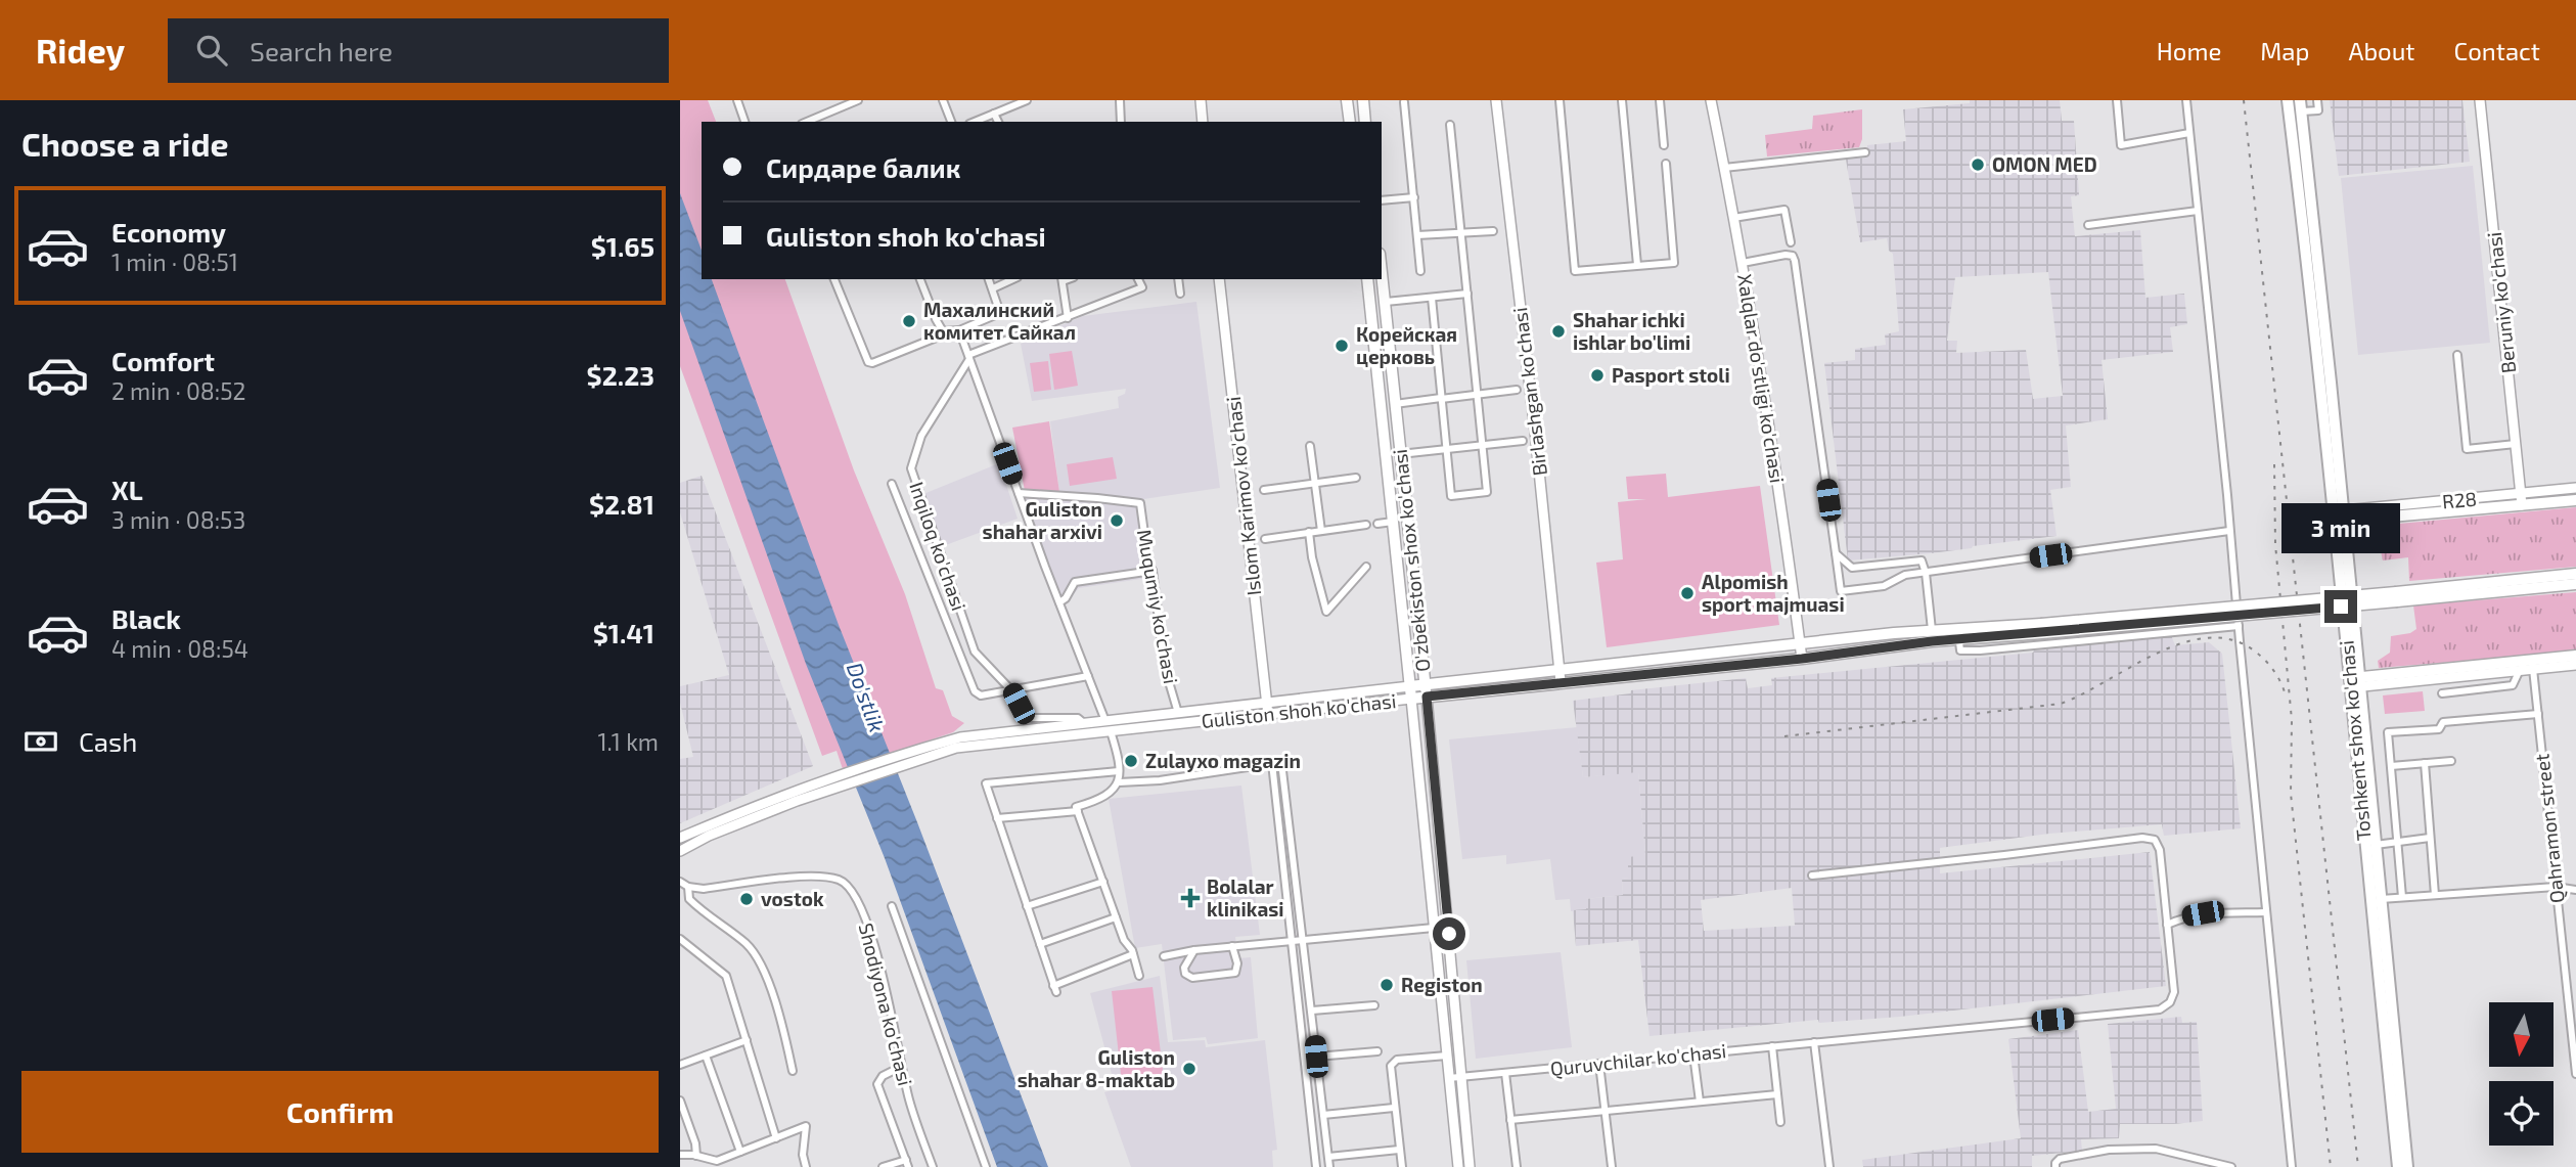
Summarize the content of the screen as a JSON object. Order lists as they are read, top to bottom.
{
  "streets": {
    "highway": ["Toshkent shox ko'chasi"],
    "main road": [
      "Beruniy ko'chasi",
      "Xalqlar do'stligi ko'chasi",
      "Birlashgan ko'chasi",
      "Islom Karimov ko'chasi",
      "O'zbekiston shox ko'chasi",
      "Guliston shoh ko'chasi"
    ],
    "street": [
      "Inqiloq ko'chasi",
      "Muqumiy ko'chasi",
      "Qahramon street",
      "Shodiyona ko'chasi",
      "Quruvchilar ko'chasi"
    ]
  },
  "crossings": [
    ["Xalqlar do'stligi ko'chasi", "Guliston shoh ko'chasi"],
    ["Birlashgan ko'chasi", "Guliston shoh ko'chasi"],
    ["Islom Karimov ko'chasi", "Guliston shoh ko'chasi"],
    ["Inqiloq ko'chasi", "Guliston shoh ko'chasi"],
    ["O'zbekiston shox ko'chasi", "Guliston shoh ko'chasi"],
    ["O'zbekiston shox ko'chasi", "Quruvchilar ko'chasi"],
    ["Muqumiy ko'chasi", "Guliston shoh ko'chasi"]
  ],
  "water": ["Do'stlik"],
  "places": {
    "other": [
      "OMON MED",
      "Махалинский комитет Сайкал",
      "Shahar ichki ishlar bo'limi",
      "Корейская церковь",
      "Pasport stoli",
      "Guliston shahar arxivi",
      "Alpomish sport majmuasi",
      "Zulayxo magazin",
      "vostok",
      "Registon",
      "Guliston shahar 8-maktab"
    ],
    "health": ["Bolalar klinikasi"]
  },
  "north": "bottom",
  "page": {
    "header": "Ridey",
    "search": "Search here",
    "nav": [
      "Home",
      "Map",
      "About",
      "Contact"
    ],
    "heading": "Choose a ride",
    "banner": ["Сирдаре балик", "Guliston shoh ko'chasi"],
    "list": [
      {
        "name": "Economy",
        "note": "1 min · 08:51",
        "value": "$1.65"
      },
      {
        "name": "Comfort",
        "note": "2 min · 08:52",
        "value": "$2.23"
      },
      {
        "name": "XL",
        "note": "3 min · 08:53",
        "value": "$2.81"
      },
      {
        "name": "Black",
        "note": "4 min · 08:54",
        "value": "$1.41"
      }
    ],
    "bubble": "3 min",
    "pay": ["Cash", "1.1 km"],
    "buttons": "Confirm"
  }
}
